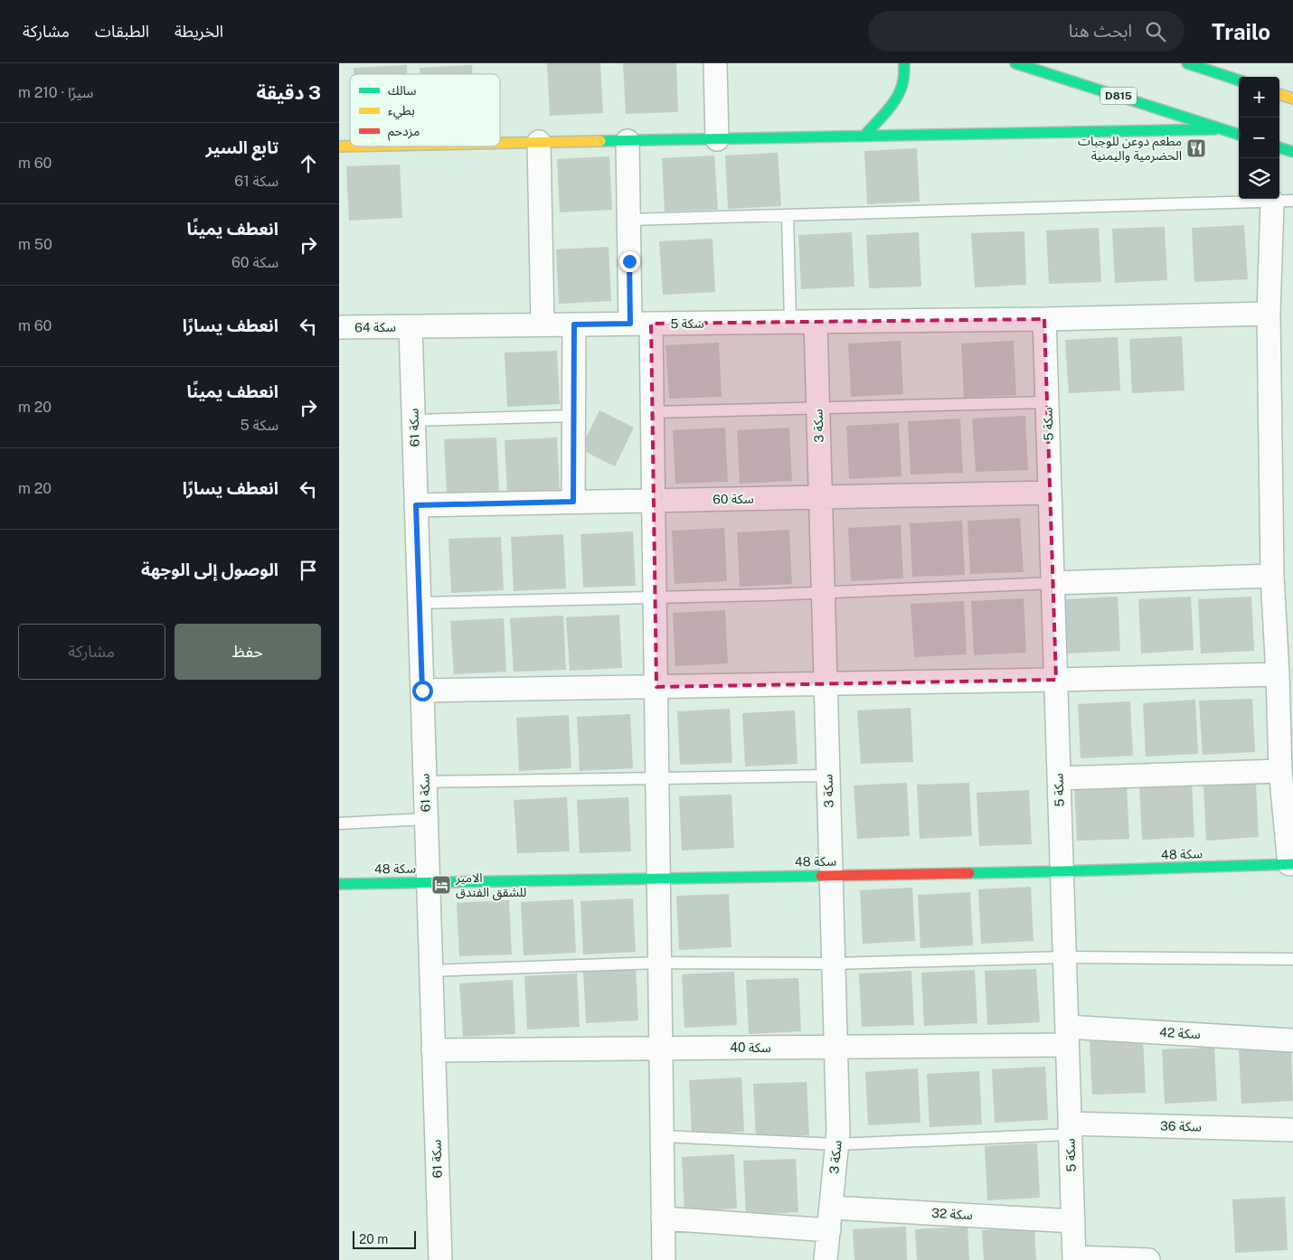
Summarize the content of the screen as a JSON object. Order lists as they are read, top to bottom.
{
  "streets": {
    "street": [
      "D815",
      "سكة 5",
      "سكة 64",
      "سكة 3",
      "سكة 61",
      "سكة 60",
      "سكة 48",
      "سكة 42",
      "سكة 40",
      "سكة 36",
      "سكة 32"
    ]
  },
  "crossings": [
    ["سكة 5", "سكة 64"],
    ["سكة 5", "سكة 3"],
    ["سكة 5", "سكة 61"],
    ["سكة 5", "سكة 60"],
    ["سكة 5", "سكة 48"],
    ["سكة 5", "سكة 42"],
    ["سكة 5", "سكة 40"],
    ["سكة 5", "سكة 36"],
    ["سكة 5", "سكة 32"],
    ["سكة 64", "سكة 61"],
    ["سكة 3", "سكة 60"],
    ["سكة 3", "سكة 48"],
    ["سكة 3", "سكة 40"],
    ["سكة 3", "سكة 32"],
    ["سكة 61", "سكة 60"],
    ["سكة 61", "سكة 48"],
    ["سكة 61", "سكة 40"],
    ["سكة 42", "سكة 40"]
  ],
  "places": {
    "restaurant": ["مطعم دوعن للوجبات الحضرمية واليمنية"],
    "hotel": ["الامير للشقق الفندق"]
  },
  "legend": ["سالك", "بطيء", "مزدحم"],
  "scale_bar": "20 m",
  "page": {
    "header": "Trailo",
    "search": "ابحث هنا",
    "nav": ["الخريطة", "الطبقات", "مشاركة"],
    "heading": ["3 دقيقة", "سيرًا · 210 m"],
    "map_buttons": ["+", "−"],
    "list": [
      ["تابع السير", "سكة 61", "60 m"],
      ["انعطف يمينًا", "سكة 60", "50 m"],
      ["انعطف يسارًا", "60 m"],
      ["انعطف يمينًا", "سكة 5", "20 m"],
      ["انعطف يسارًا", "20 m"],
      "الوصول إلى الوجهة"
    ],
    "buttons": ["حفظ", "مشاركة"],
    "scale": "20 m"
  }
}
